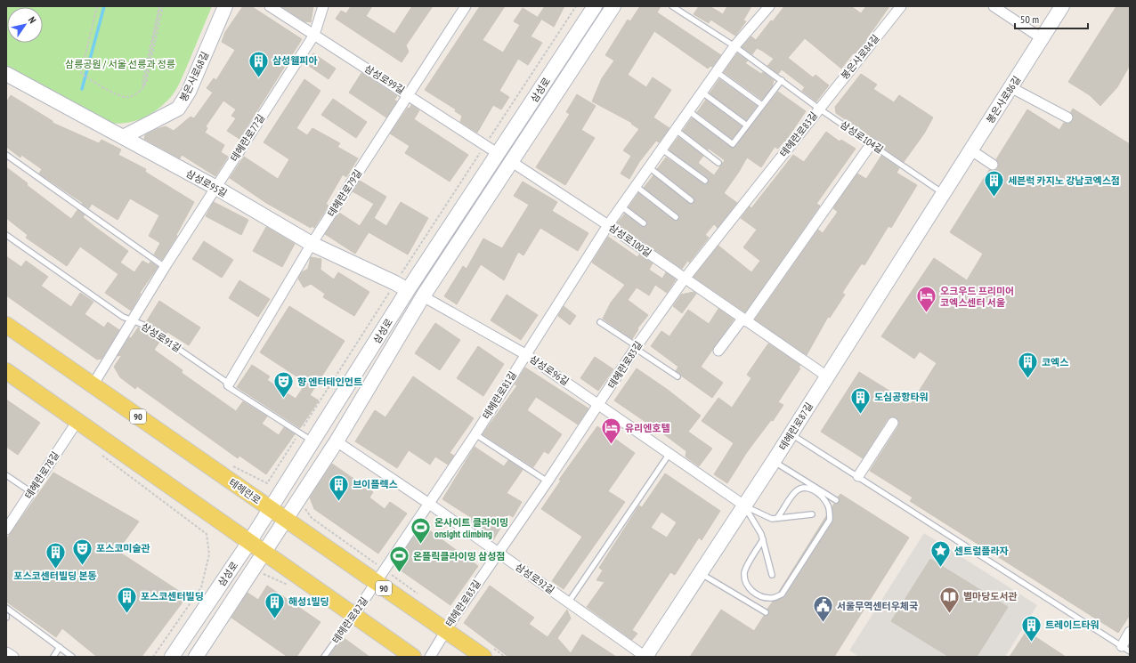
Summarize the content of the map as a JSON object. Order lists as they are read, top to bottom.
{
  "streets": {
    "main road": [
      "봉은사로68길",
      "삼성로",
      "봉은사로86길",
      "삼성로95길",
      "90",
      "테헤란로87길",
      "테헤란로"
    ],
    "street": [
      "봉은사로84길",
      "삼성로99길",
      "테헤란로83길",
      "테헤란로77길",
      "테헤란로79길",
      "삼성로100길",
      "삼성로96길",
      "테헤란로81길",
      "테헤란로78길",
      "삼성로92길",
      "테헤란로82길"
    ],
    "lane": ["삼성로104길", "삼성로91길"]
  },
  "crossings": [
    ["봉은사로84길", "테헤란로83길"],
    ["봉은사로84길", "삼성로104길"],
    ["봉은사로68길", "삼성로95길"],
    ["삼성로99길", "삼성로"],
    ["삼성로99길", "테헤란로77길"],
    ["삼성로99길", "테헤란로79길"],
    ["삼성로", "삼성로95길"],
    ["삼성로", "삼성로100길"],
    ["삼성로", "삼성로91길"],
    ["삼성로", "삼성로96길"],
    ["삼성로", "테헤란로"],
    ["삼성로", "삼성로92길"],
    ["봉은사로86길", "삼성로104길"],
    ["봉은사로86길", "테헤란로87길"],
    ["테헤란로83길", "삼성로104길"],
    ["테헤란로83길", "삼성로100길"],
    ["테헤란로83길", "삼성로96길"],
    ["테헤란로83길", "테헤란로"],
    ["테헤란로83길", "삼성로92길"],
    ["삼성로104길", "테헤란로81길"],
    ["삼성로104길", "테헤란로87길"],
    ["테헤란로77길", "삼성로95길"],
    ["테헤란로77길", "삼성로91길"],
    ["테헤란로77길", "테헤란로"],
    ["삼성로95길", "테헤란로79길"],
    ["테헤란로79길", "삼성로91길"],
    ["삼성로100길", "테헤란로81길"],
    ["삼성로100길", "테헤란로87길"],
    ["삼성로96길", "테헤란로81길"],
    ["삼성로96길", "테헤란로87길"],
    ["테헤란로81길", "테헤란로"],
    ["테헤란로81길", "삼성로92길"],
    ["테헤란로81길", "테헤란로82길"],
    ["테헤란로87길", "삼성로92길"],
    ["테헤란로", "테헤란로82길"]
  ],
  "parks": ["삼릉공원 / 서울 선릉과 정릉"],
  "places": {
    "building": [
      "삼성웰피아",
      "세븐럭 카지노 강남코엑스점",
      "코엑스",
      "도심공항타워",
      "브이플렉스",
      "포스코센터빌딩 본동",
      "포스코센터빌딩",
      "해성1빌딩",
      "트레이드타워"
    ],
    "hotel": ["오크우드 프리미어 코엑스센터 서울", "유리엔호텔"],
    "theatre": ["향 엔터테인먼트", "포스코미술관"],
    "sports": ["온사이트 클라이밍 onsight climbing", "온플릭클라이밍 삼성점"],
    "place": ["센트럴플라자"],
    "library": ["별마당도서관"],
    "public building": ["서울무역센터우체국"]
  },
  "scale_bar": "50 m",
  "north": "top right"
}
